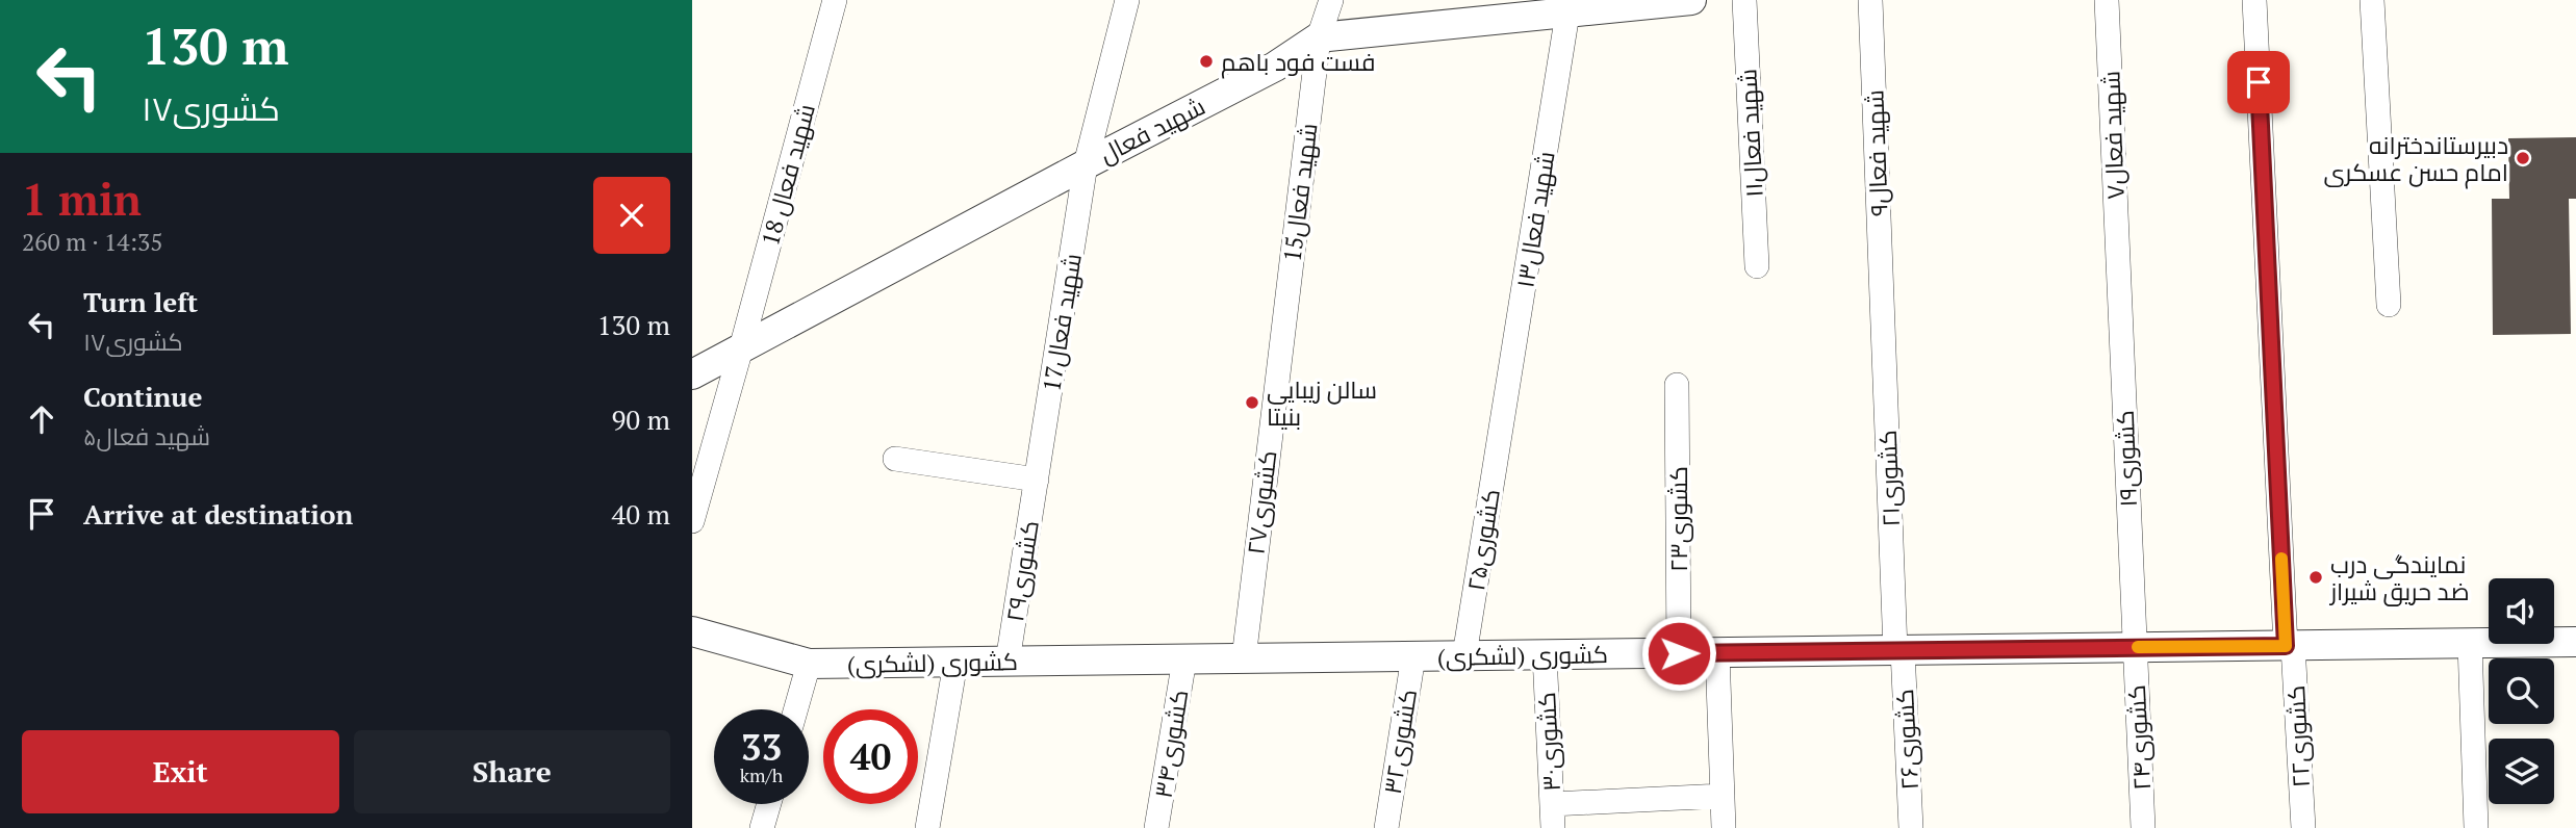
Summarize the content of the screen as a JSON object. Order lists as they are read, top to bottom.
{
  "streets": {
    "street": [
      "شهید فعال",
      "شهید فعال۱۱",
      "شهید فعال۷",
      "شهید فعال۹",
      "18 شهید فعال",
      "15شهید فعال",
      "شهید فعال۱۳",
      "17شهید فعال",
      "۱۹کشوری",
      "۲۱کشوری",
      "کشوری۲۷",
      "کشوری۲۳",
      "کشوری۲۵",
      "کشوری۲۹",
      "کشوری (لشکری)",
      "کشوری۲۲",
      "کشوری۲۴",
      "کشوری۲۶",
      "کشوری۳۲",
      "کشوری۳۰",
      "کشوری۳۴"
    ]
  },
  "crossings": [
    ["شهید فعال", "18 شهید فعال"],
    ["شهید فعال", "15شهید فعال"],
    ["شهید فعال", "شهید فعال۱۳"],
    ["شهید فعال", "17شهید فعال"],
    ["شهید فعال۷", "۱۹کشوری"],
    ["شهید فعال۹", "۲۱کشوری"],
    ["15شهید فعال", "کشوری۲۷"],
    ["شهید فعال۱۳", "کشوری۲۵"],
    ["17شهید فعال", "کشوری۲۹"],
    ["۱۹کشوری", "کشوری (لشکری)"],
    ["۱۹کشوری", "کشوری۲۴"],
    ["۲۱کشوری", "کشوری (لشکری)"],
    ["۲۱کشوری", "کشوری۲۶"],
    ["کشوری۲۷", "کشوری (لشکری)"],
    ["کشوری۲۳", "کشوری (لشکری)"],
    ["کشوری۲۵", "کشوری (لشکری)"],
    ["کشوری۲۹", "کشوری (لشکری)"],
    ["کشوری (لشکری)", "کشوری۲۲"],
    ["کشوری (لشکری)", "کشوری۲۴"],
    ["کشوری (لشکری)", "کشوری۲۶"],
    ["کشوری (لشکری)", "کشوری۳۲"],
    ["کشوری (لشکری)", "کشوری۳۰"],
    ["کشوری (لشکری)", "کشوری۳۴"]
  ],
  "places": [
    "فست فود باهم",
    "دبیرستاندخترانه امام حسن عسکری",
    "سالن زیبایی بنیتا",
    "نمایندگی درب ضد حریق شیراز"
  ],
  "page": {
    "turn": ["130 m", "۱۷کشوری"],
    "heading": ["1 min", "260 m · 14:35"],
    "list": [
      {
        "name": "Turn left",
        "note": "۱۷کشوری",
        "value": "130 m"
      },
      {
        "name": "Continue",
        "note": "شهید فعال۵",
        "value": "90 m"
      },
      {
        "name": "Arrive at destination",
        "value": "40 m"
      }
    ],
    "speed": "33 km/h",
    "limit": "40",
    "buttons": ["Exit", "Share"]
  }
}
